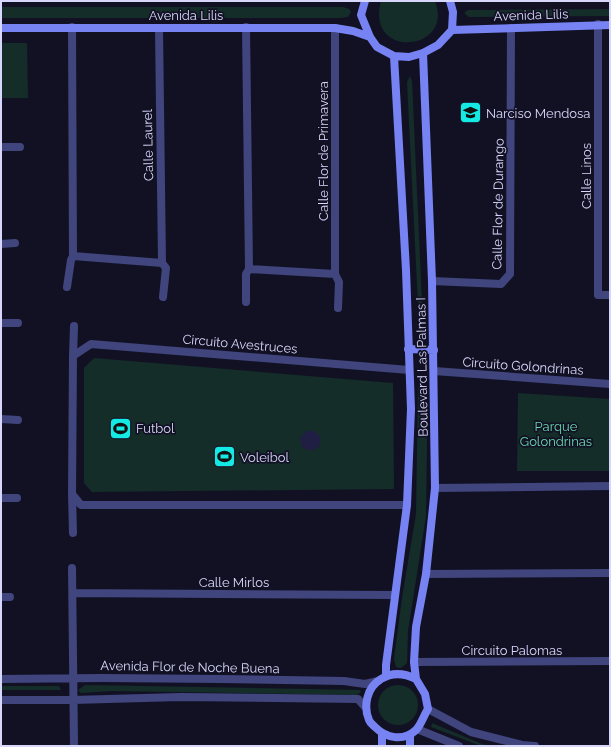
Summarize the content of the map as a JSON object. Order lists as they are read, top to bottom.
{
  "streets": {
    "street": [
      "Avenida Lilis",
      "Calle Laurel",
      "Calle Flor de Primavera",
      "Calle Linos",
      "Calle Flor de Durango",
      "Circuito Avestruces",
      "Circuito Golondrinas",
      "Boulevard Las Palmas I",
      "Calle Mirlos",
      "Circuito Palomas",
      "Avenida Flor de Noche Buena"
    ]
  },
  "crossings": [
    ["Avenida Lilis", "Calle Laurel"],
    ["Avenida Lilis", "Calle Flor de Primavera"],
    ["Avenida Lilis", "Calle Linos"],
    ["Avenida Lilis", "Calle Flor de Durango"],
    ["Calle Flor de Durango", "Boulevard Las Palmas I"],
    ["Circuito Avestruces", "Boulevard Las Palmas I"],
    ["Circuito Golondrinas", "Boulevard Las Palmas I"],
    ["Boulevard Las Palmas I", "Calle Mirlos"],
    ["Boulevard Las Palmas I", "Circuito Palomas"],
    ["Boulevard Las Palmas I", "Avenida Flor de Noche Buena"]
  ],
  "parks": ["Parque Golondrinas"],
  "places": {
    "school or university": ["Narciso Mendosa"],
    "sports": ["Futbol", "Voleibol"]
  }
}
